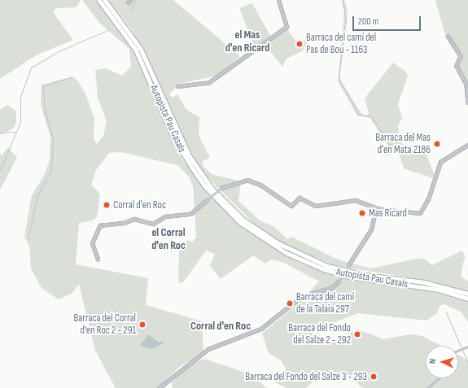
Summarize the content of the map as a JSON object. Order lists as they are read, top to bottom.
{
  "streets": {
    "highway": ["Autopista Pau Casals"]
  },
  "districts": ["el Mas d'en Ricard", "el Corral d'en Roc", "Corral d'en Roc"],
  "places": [
    "Barraca del camí del Pas de Bou - 1163",
    "Barraca del Mas d'en Mata 2186",
    "Corral d'en Roc",
    "Mas Ricard",
    "Barraca del camí de la Talaia 297",
    "Barraca del Corral d’en Roc 2 - 291",
    "Barraca del Fondo del Salze 2 - 292",
    "Barraca del Fondo del Salze 3 - 293"
  ],
  "scale_bar": "200 m",
  "north": "left"
}
